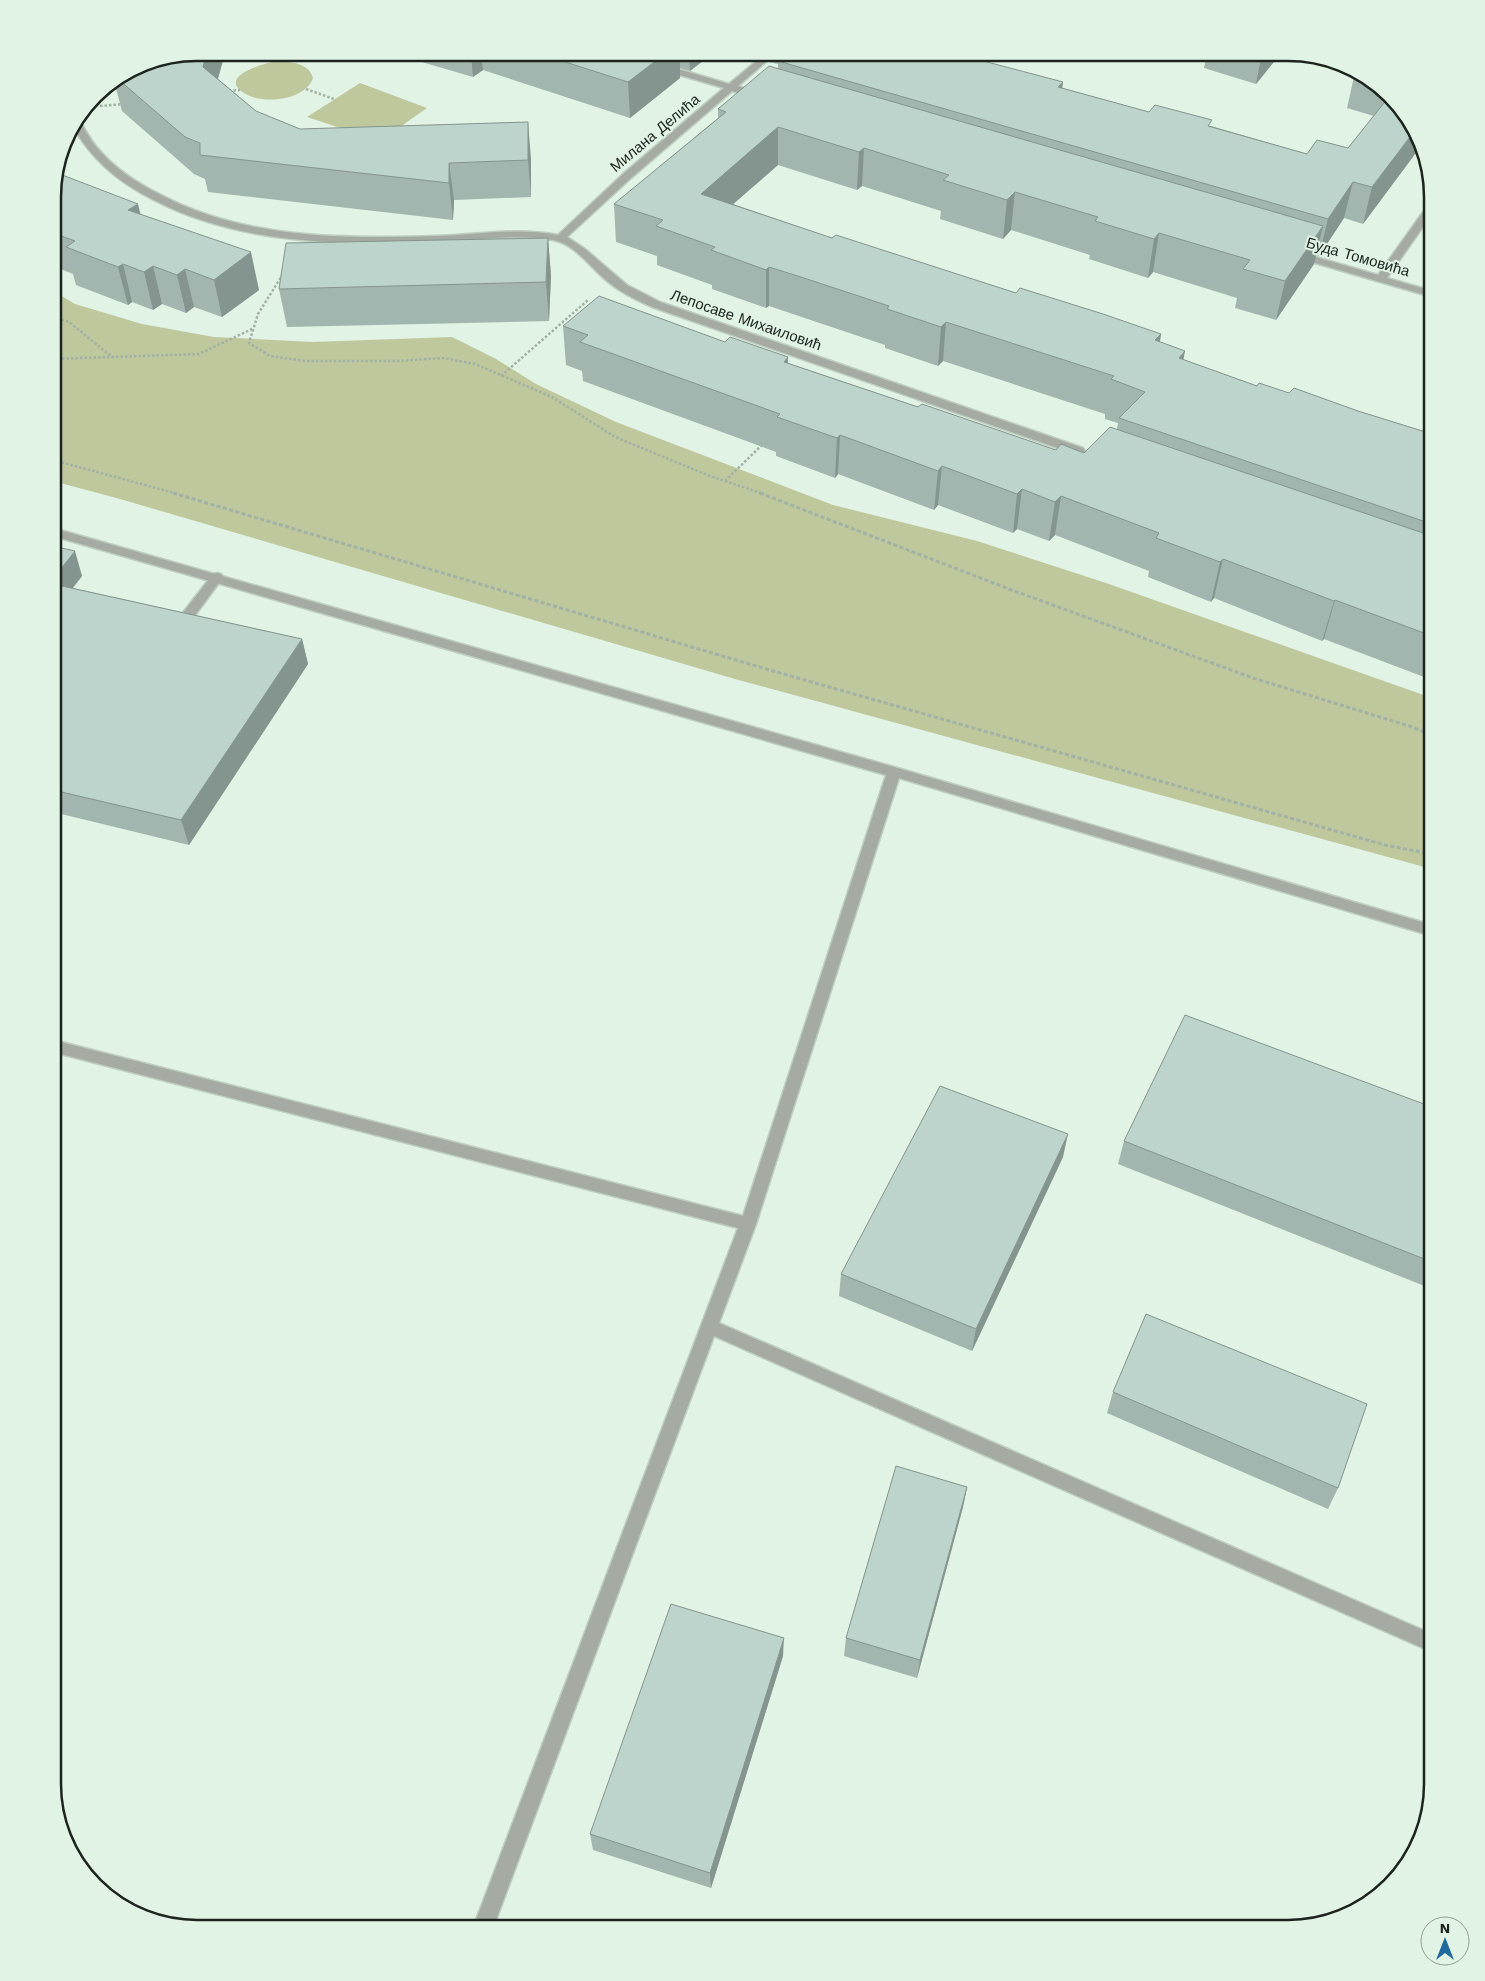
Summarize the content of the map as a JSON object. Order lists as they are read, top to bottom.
{
  "streets": {
    "street": ["Милана Делића", "Буда Томовића", "Лепосаве Михаиловић"]
  },
  "crossings": [
    ["Милана Делића", "Лепосаве Михаиловић"]
  ],
  "north": "top"
}
